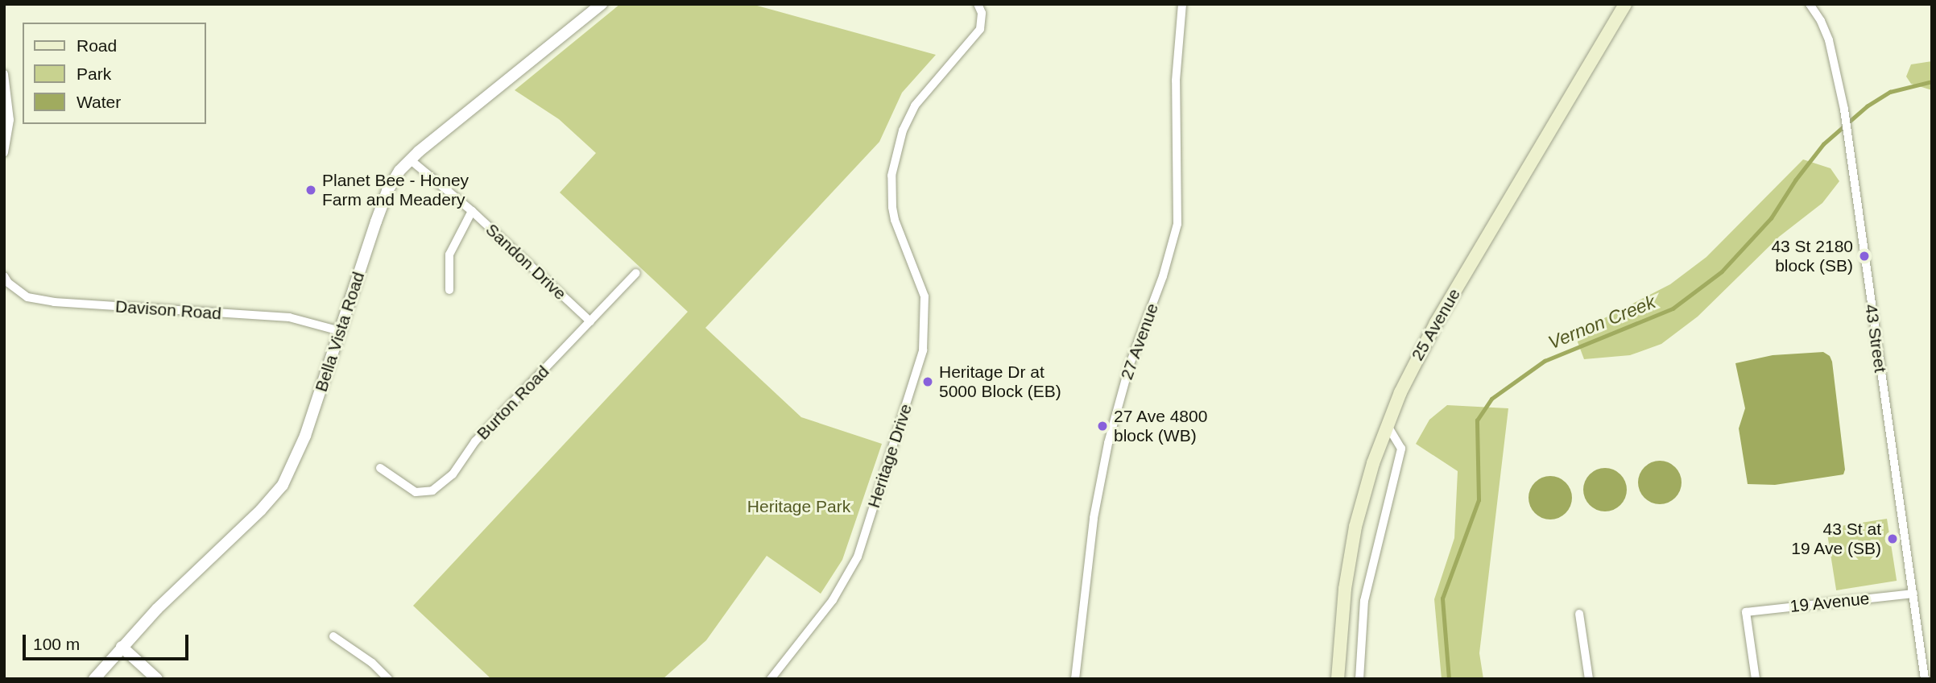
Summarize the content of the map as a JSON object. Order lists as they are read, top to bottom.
{
  "streets": {
    "main road": ["25 Avenue"],
    "street": [
      "Sandon Drive",
      "Davison Road",
      "Bella Vista Road",
      "43 Street",
      "27 Avenue",
      "Burton Road",
      "Heritage Drive",
      "19 Avenue"
    ]
  },
  "crossings": [
    ["Sandon Drive", "Bella Vista Road"],
    ["Sandon Drive", "Burton Road"],
    ["Davison Road", "Bella Vista Road"],
    ["43 Street", "19 Avenue"]
  ],
  "water": ["Vernon Creek"],
  "parks": ["Heritage Park"],
  "places": [
    "Planet Bee - Honey Farm and Meadery",
    "43 St 2180 block (SB)",
    "Heritage Dr at 5000 Block (EB)",
    "27 Ave 4800 block (WB)",
    "43 St at 19 Ave (SB)"
  ],
  "legend": ["Road", "Park", "Water"],
  "scale_bar": "100 m"
}
